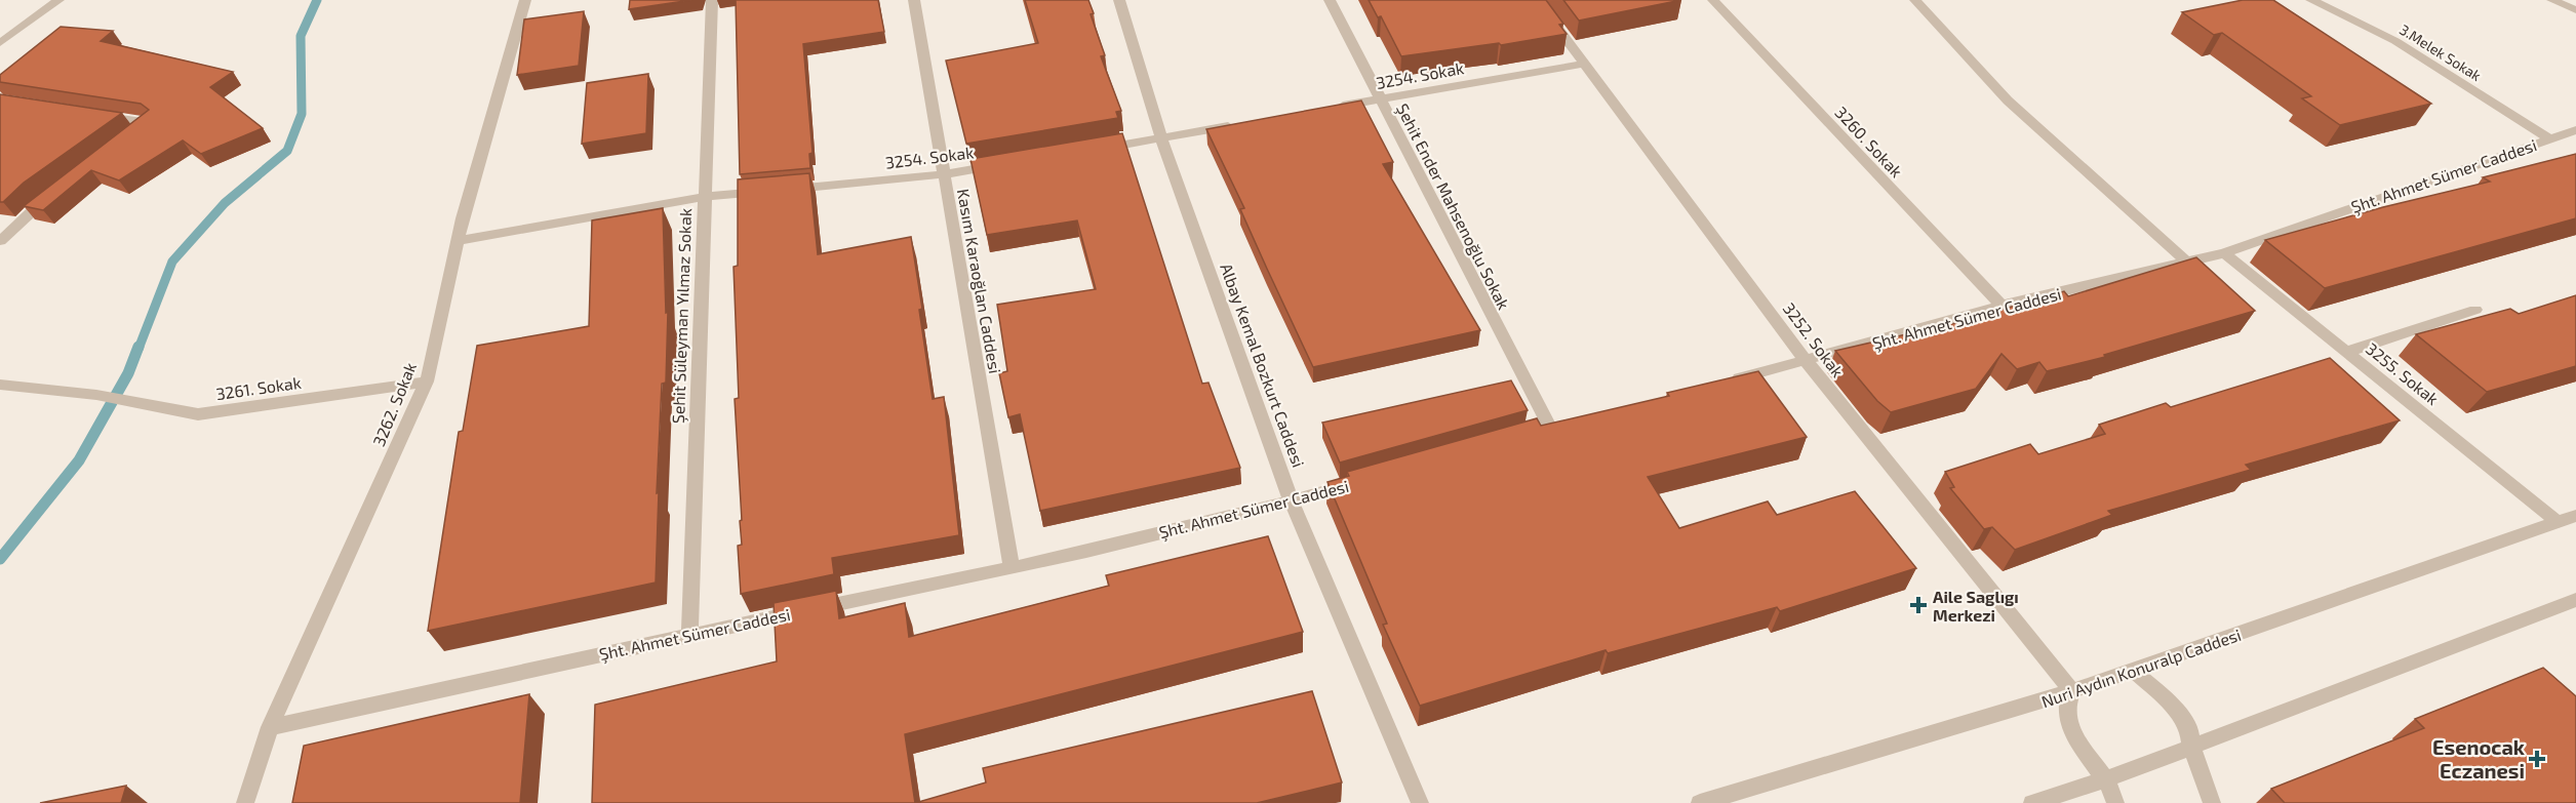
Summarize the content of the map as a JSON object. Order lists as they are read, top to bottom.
{
  "streets": {
    "street": [
      "3.Melek Sokak",
      "3254. Sokak",
      "3260. Sokak",
      "Şht. Ahmet Sümer Caddesi",
      "Şehit Ender Mahsenoğlu Sokak",
      "Kasım Karaoğlan Caddesi",
      "Şehit Süleyman Yılmaz Sokak",
      "3252. Sokak",
      "Albay Kemal Bozkurt Caddesi",
      "3255. Sokak",
      "3261. Sokak",
      "3262. Sokak",
      "Nuri Aydın Konuralp Caddesi"
    ]
  },
  "crossings": [
    ["3.Melek Sokak", "Şht. Ahmet Sümer Caddesi"],
    ["3254. Sokak", "Şehit Ender Mahsenoğlu Sokak"],
    ["3254. Sokak", "Kasım Karaoğlan Caddesi"],
    ["3254. Sokak", "Şehit Süleyman Yılmaz Sokak"],
    ["3254. Sokak", "3252. Sokak"],
    ["3254. Sokak", "3262. Sokak"],
    ["3260. Sokak", "Şht. Ahmet Sümer Caddesi"],
    ["Şht. Ahmet Sümer Caddesi", "Kasım Karaoğlan Caddesi"],
    ["Şht. Ahmet Sümer Caddesi", "Şehit Süleyman Yılmaz Sokak"],
    ["Şht. Ahmet Sümer Caddesi", "3252. Sokak"],
    ["Şht. Ahmet Sümer Caddesi", "Albay Kemal Bozkurt Caddesi"],
    ["Şht. Ahmet Sümer Caddesi", "3255. Sokak"],
    ["Şht. Ahmet Sümer Caddesi", "3262. Sokak"],
    ["3252. Sokak", "Nuri Aydın Konuralp Caddesi"],
    ["3255. Sokak", "Nuri Aydın Konuralp Caddesi"],
    ["3261. Sokak", "3262. Sokak"]
  ],
  "places": {
    "health": ["Aile Saglıgı Merkezi", "Esenocak Eczanesi"]
  }
}
